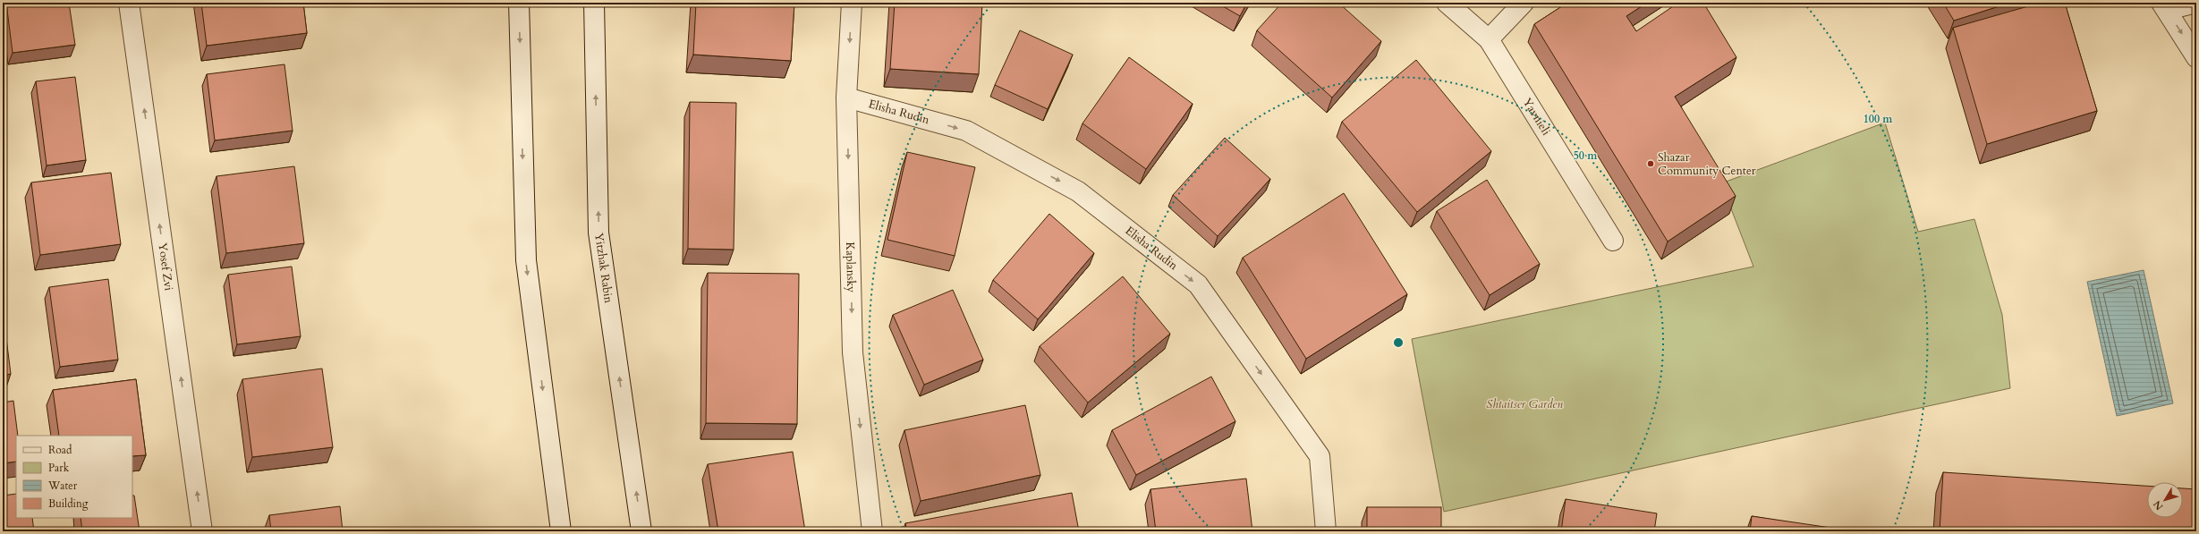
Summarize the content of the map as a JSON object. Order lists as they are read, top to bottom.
{
  "streets": {
    "street": [
      "Elisha Rudin",
      "Yavnieli",
      "Yosef Zvi",
      "Kaplansky",
      "Yitzhak Rabin"
    ]
  },
  "crossings": [
    ["Elisha Rudin", "Kaplansky"]
  ],
  "one_way": ["Elisha Rudin", "Yosef Zvi", "Kaplansky"],
  "parks": ["Shtaitser Garden"],
  "places": ["Shazar Community Center"],
  "legend": [
    "Road",
    "Park",
    "Water",
    "Building"
  ],
  "north": "bottom left",
  "rings": ["100 m", "50 m"]
}
